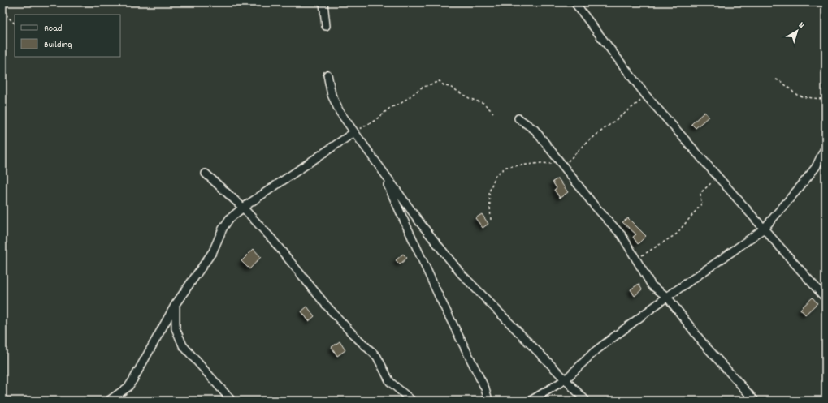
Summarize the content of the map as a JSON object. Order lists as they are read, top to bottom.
{
  "legend": ["Road", "Building"],
  "north": "top right"
}
